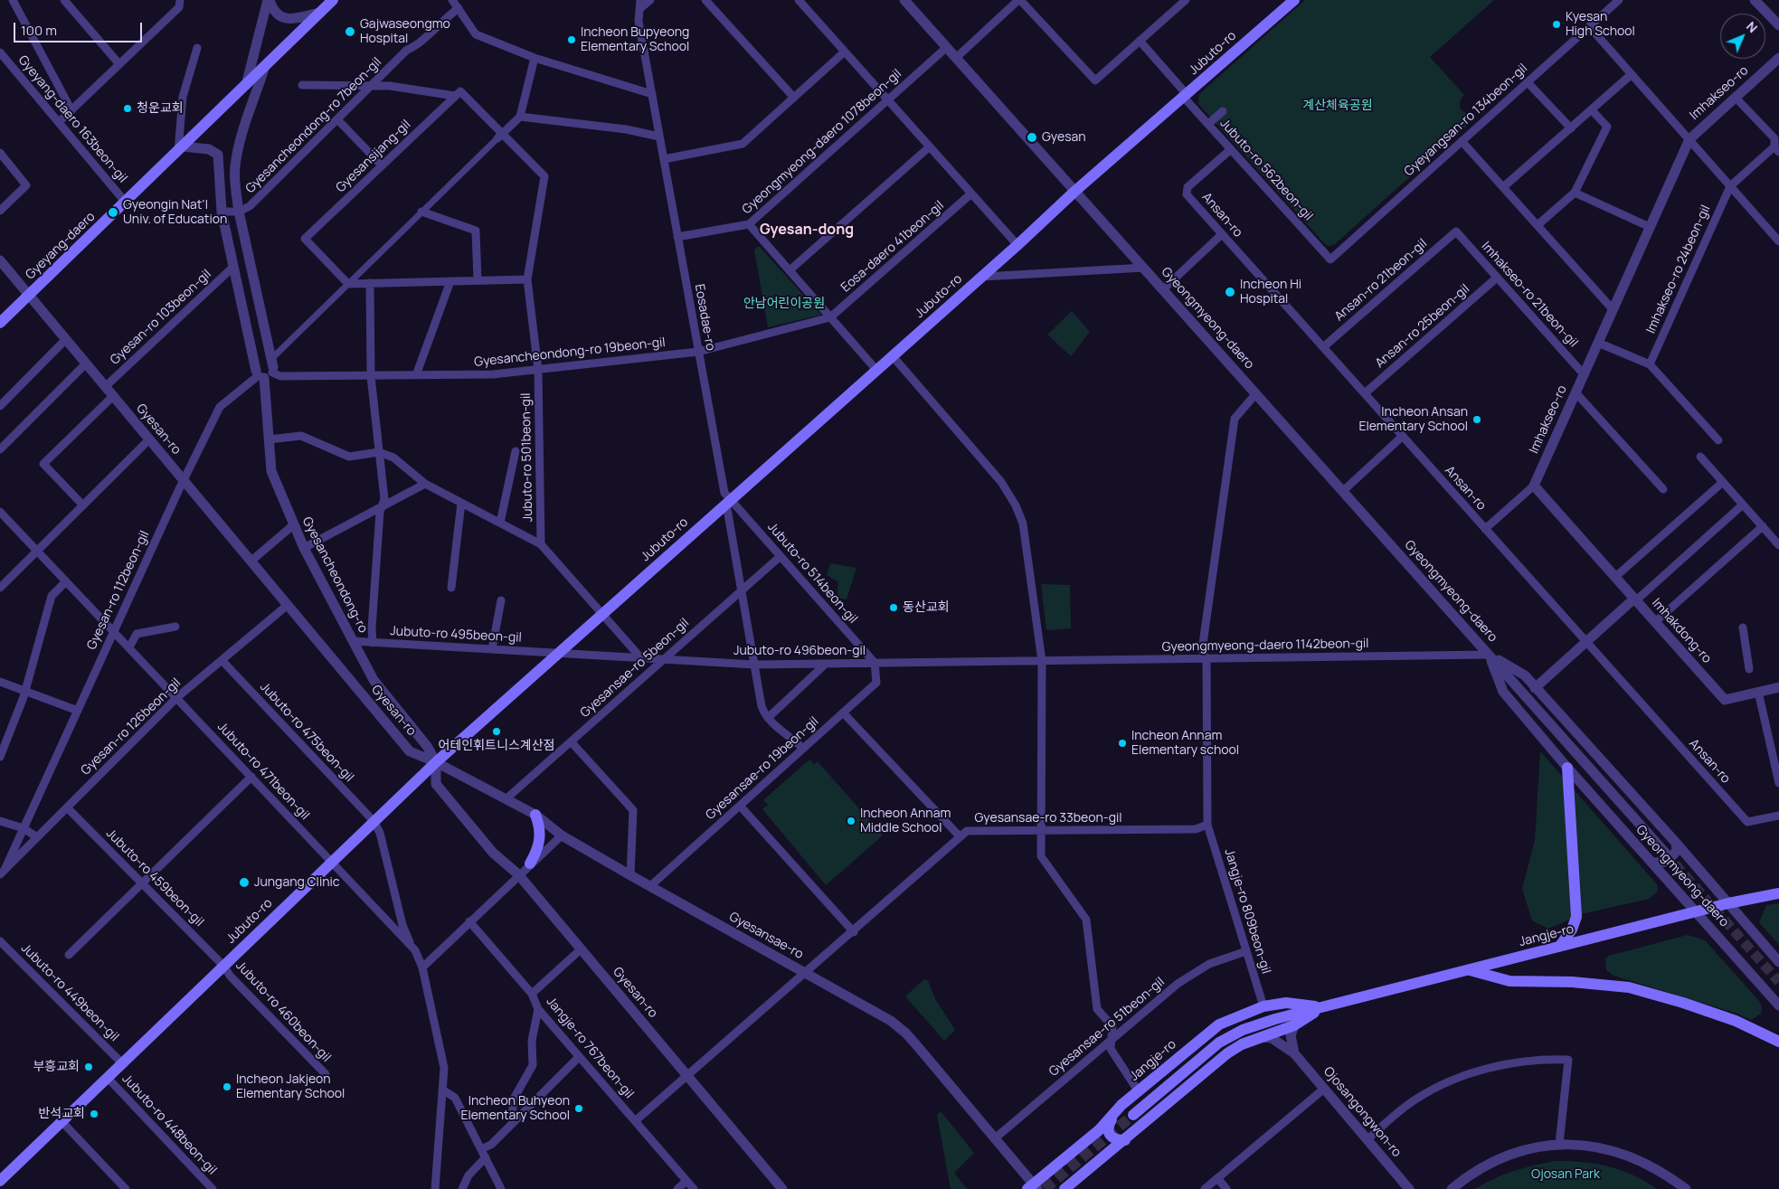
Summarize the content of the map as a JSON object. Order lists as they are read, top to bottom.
{
  "streets": {
    "main road": ["Jubuto-ro", "Gyeyang-daero", "Jangje-ro"],
    "street": [
      "Imhakseo-ro",
      "Gyeyang-daero 163beon-gil",
      "Gyeyangsan-ro 134beon-gil",
      "Gyesancheondong-ro 7beon-gil",
      "Gyeongmyeong-daero 1078beon-gil",
      "Gyesansijang-gil",
      "Jubuto-ro 562beon-gil",
      "Ansan-ro",
      "Eosa-daero 41beon-gil",
      "Imhakseo-ro 24beon-gil",
      "Ansan-ro 21beon-gil",
      "Imhakseo-ro 21beon-gil",
      "Gyesan-ro 103beon-gil",
      "Eosadae-ro",
      "Gyeongmyeong-daero",
      "Ansan-ro 25beon-gil",
      "Gyesancheondong-ro 19beon-gil",
      "Gyesan-ro",
      "Jubuto-ro 501beon-gil",
      "Jubuto-ro 514beon-gil",
      "Gyesancheondong-ro",
      "Gyesan-ro 112beon-gil",
      "Imhakdong-ro",
      "Jubuto-ro 495beon-gil",
      "Gyeongmyeong-daero 1142beon-gil",
      "Jubuto-ro 496beon-gil",
      "Gyesansae-ro 5beon-gil",
      "Gyesan-ro 126beon-gil",
      "Jubuto-ro 475beon-gil",
      "Gyesansae-ro 19beon-gil",
      "Jubuto-ro 471beon-gil",
      "Gyesansae-ro 33beon-gil",
      "Jubuto-ro 459beon-gil",
      "Jangje-ro 809beon-gil",
      "Gyesansae-ro",
      "Jubuto-ro 449beon-gil",
      "Jubuto-ro 460beon-gil",
      "Gyesansae-ro 51beon-gil",
      "Jangje-ro 767beon-gil",
      "Ojosangongwon-ro",
      "Jubuto-ro 448beon-gil"
    ]
  },
  "crossings": [
    ["Jubuto-ro", "Jubuto-ro 562beon-gil"],
    ["Jubuto-ro", "Eosadae-ro"],
    ["Jubuto-ro", "Gyeongmyeong-daero"],
    ["Jubuto-ro", "Gyesan-ro"],
    ["Jubuto-ro", "Jubuto-ro 514beon-gil"],
    ["Jubuto-ro", "Gyesancheondong-ro"],
    ["Jubuto-ro", "Jubuto-ro 495beon-gil"],
    ["Jubuto-ro", "Jubuto-ro 496beon-gil"],
    ["Jubuto-ro", "Jubuto-ro 475beon-gil"],
    ["Jubuto-ro", "Jubuto-ro 471beon-gil"],
    ["Jubuto-ro", "Jubuto-ro 459beon-gil"],
    ["Jubuto-ro", "Gyesansae-ro"],
    ["Jubuto-ro", "Jubuto-ro 449beon-gil"],
    ["Jubuto-ro", "Jubuto-ro 460beon-gil"],
    ["Jubuto-ro", "Jubuto-ro 448beon-gil"],
    ["Imhakseo-ro", "Imhakseo-ro 21beon-gil"],
    ["Gyeyang-daero 163beon-gil", "Gyeyang-daero"],
    ["Gyeyangsan-ro 134beon-gil", "Jubuto-ro 562beon-gil"],
    ["Gyesancheondong-ro 7beon-gil", "Gyesancheondong-ro"],
    ["Gyeongmyeong-daero 1078beon-gil", "Eosadae-ro"],
    ["Gyeongmyeong-daero 1078beon-gil", "Gyeongmyeong-daero"],
    ["Jubuto-ro 562beon-gil", "Ansan-ro"],
    ["Ansan-ro", "Ansan-ro 21beon-gil"],
    ["Ansan-ro", "Ansan-ro 25beon-gil"],
    ["Ansan-ro", "Imhakdong-ro"],
    ["Gyeyang-daero", "Gyesan-ro"],
    ["Gyeyang-daero", "Gyesancheondong-ro"],
    ["Eosa-daero 41beon-gil", "Eosadae-ro"],
    ["Eosa-daero 41beon-gil", "Gyesancheondong-ro 19beon-gil"],
    ["Ansan-ro 21beon-gil", "Imhakseo-ro 21beon-gil"],
    ["Imhakseo-ro 21beon-gil", "Ansan-ro 25beon-gil"],
    ["Gyesan-ro 103beon-gil", "Gyesan-ro"],
    ["Gyesan-ro 103beon-gil", "Gyesancheondong-ro"],
    ["Eosadae-ro", "Gyesancheondong-ro 19beon-gil"],
    ["Eosadae-ro", "Jubuto-ro 514beon-gil"],
    ["Gyeongmyeong-daero", "Imhakdong-ro"],
    ["Gyeongmyeong-daero", "Gyeongmyeong-daero 1142beon-gil"],
    ["Gyeongmyeong-daero", "Jangje-ro 809beon-gil"],
    ["Gyeongmyeong-daero", "Jangje-ro"],
    ["Gyesancheondong-ro 19beon-gil", "Jubuto-ro 501beon-gil"],
    ["Gyesancheondong-ro 19beon-gil", "Gyesancheondong-ro"],
    ["Gyesancheondong-ro 19beon-gil", "Gyesan-ro 112beon-gil"],
    ["Gyesan-ro", "Gyesancheondong-ro"],
    ["Gyesan-ro", "Gyesan-ro 112beon-gil"],
    ["Gyesan-ro", "Gyesan-ro 126beon-gil"],
    ["Gyesan-ro", "Gyesansae-ro 33beon-gil"],
    ["Gyesan-ro", "Gyesansae-ro"],
    ["Jubuto-ro 514beon-gil", "Jubuto-ro 496beon-gil"],
    ["Jubuto-ro 514beon-gil", "Gyesansae-ro 5beon-gil"],
    ["Jubuto-ro 514beon-gil", "Gyesansae-ro 19beon-gil"],
    ["Gyesancheondong-ro", "Gyesan-ro 112beon-gil"],
    ["Gyesancheondong-ro", "Jubuto-ro 495beon-gil"],
    ["Gyesancheondong-ro", "Gyesansae-ro"],
    ["Gyesan-ro 112beon-gil", "Gyesan-ro 126beon-gil"],
    ["Gyesan-ro 112beon-gil", "Jubuto-ro 471beon-gil"],
    ["Jubuto-ro 495beon-gil", "Jubuto-ro 496beon-gil"],
    ["Gyeongmyeong-daero 1142beon-gil", "Jubuto-ro 496beon-gil"],
    ["Gyeongmyeong-daero 1142beon-gil", "Jangje-ro 809beon-gil"],
    ["Jubuto-ro 496beon-gil", "Gyesansae-ro 5beon-gil"],
    ["Jubuto-ro 496beon-gil", "Gyesansae-ro 19beon-gil"],
    ["Gyesansae-ro 5beon-gil", "Gyesansae-ro"],
    ["Gyesan-ro 126beon-gil", "Jubuto-ro 475beon-gil"],
    ["Gyesan-ro 126beon-gil", "Jubuto-ro 471beon-gil"],
    ["Gyesan-ro 126beon-gil", "Jubuto-ro 459beon-gil"],
    ["Gyesansae-ro 19beon-gil", "Gyesansae-ro"],
    ["Gyesansae-ro 33beon-gil", "Jangje-ro 809beon-gil"],
    ["Gyesansae-ro 33beon-gil", "Gyesansae-ro"],
    ["Gyesansae-ro 33beon-gil", "Jangje-ro 767beon-gil"],
    ["Jubuto-ro 459beon-gil", "Jubuto-ro 460beon-gil"],
    ["Jangje-ro 809beon-gil", "Jangje-ro"],
    ["Jangje-ro 809beon-gil", "Gyesansae-ro 51beon-gil"],
    ["Gyesansae-ro", "Jangje-ro"],
    ["Gyesansae-ro", "Gyesansae-ro 51beon-gil"],
    ["Jangje-ro", "Ojosangongwon-ro"]
  ],
  "districts": ["Gyesan-dong"],
  "parks": ["계산체육공원", "안남어린이공원", "Ojosan Park"],
  "places": [
    "Kyesan High School",
    "Gajwaseongmo Hospital",
    "Incheon Bupyeong Elementary School",
    "청운교회",
    "Gyesan",
    "Gyeongin Nat'l Univ. of Education",
    "Incheon Hi Hospital",
    "Incheon Ansan Elementary School",
    "동산교회",
    "어테인휘트니스계산점",
    "Incheon Annam Elementary school",
    "Incheon Annam Middle School",
    "Jungang Clinic",
    "부흥교회",
    "Incheon Jakjeon Elementary School",
    "Incheon Buhyeon Elementary School",
    "반석교회"
  ],
  "scale_bar": "100 m",
  "north": "top right"
}
